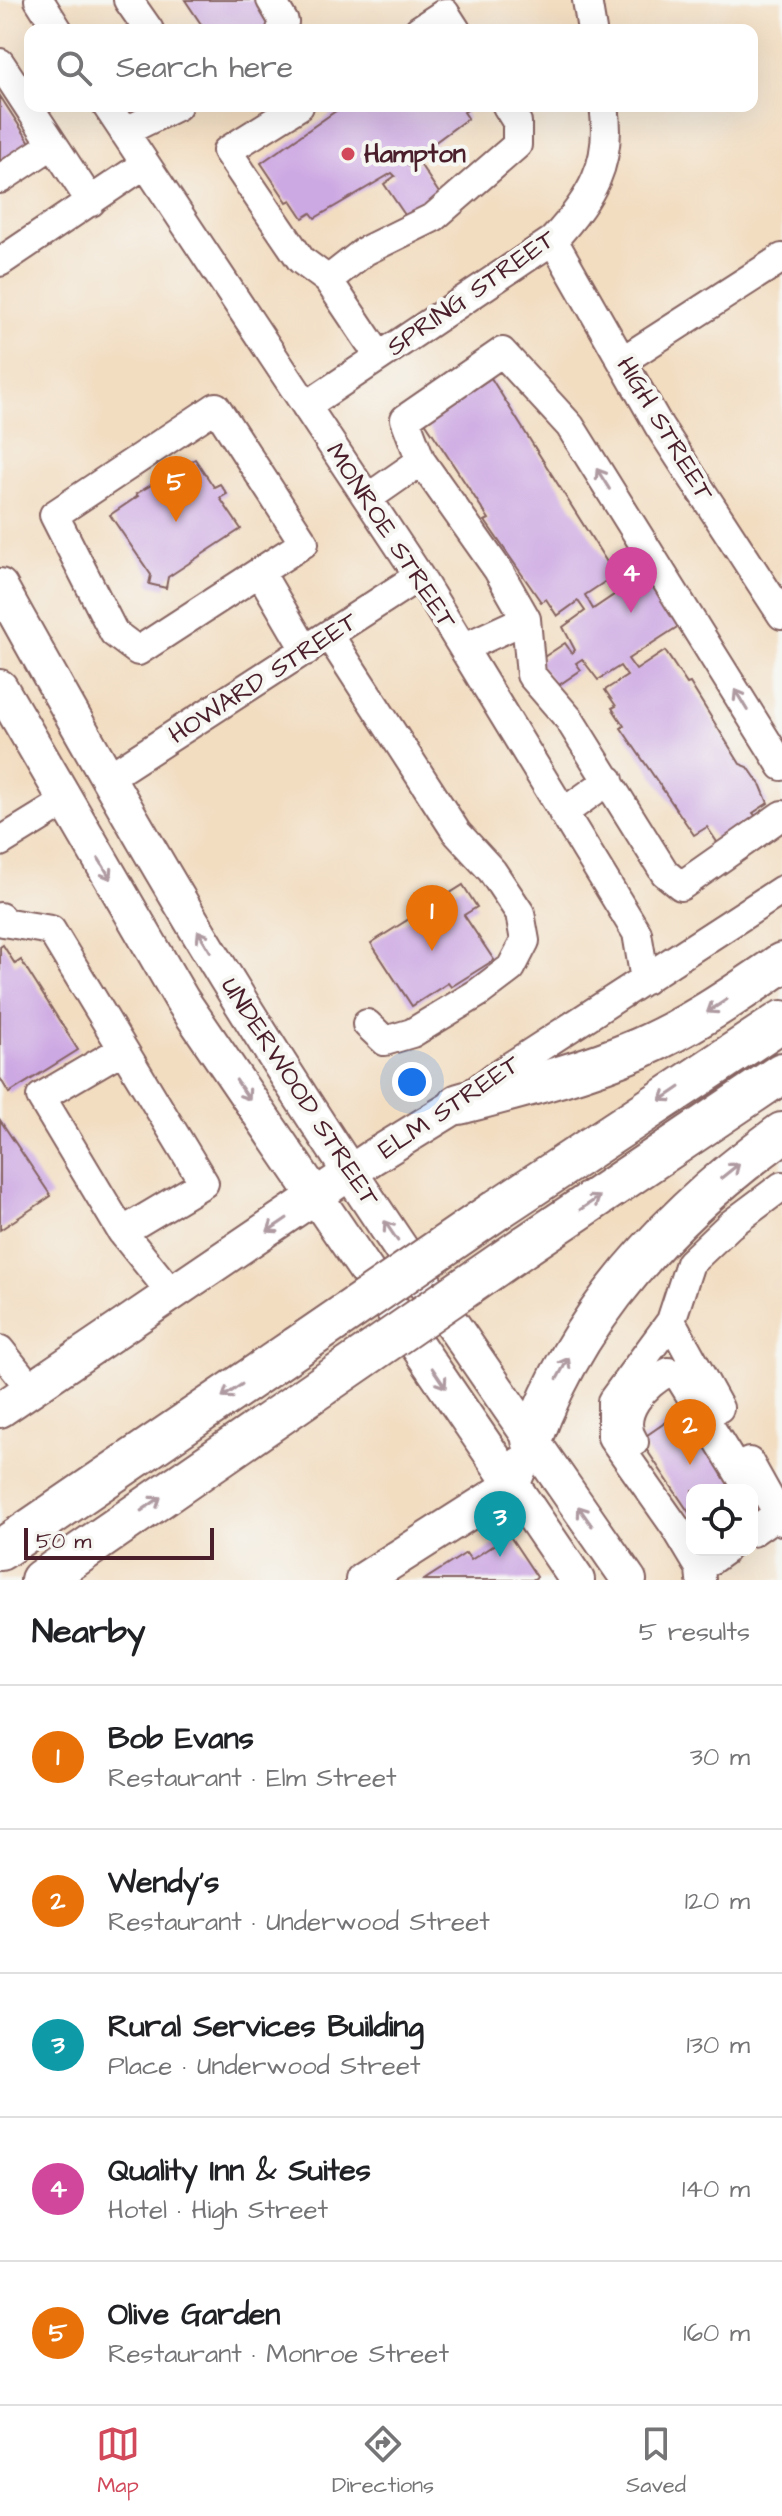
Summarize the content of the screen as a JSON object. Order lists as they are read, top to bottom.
{
  "streets": {
    "main road": ["UNDERWOOD STREET", "ELM STREET"],
    "street": [
      "SPRING STREET",
      "HIGH STREET",
      "MONROE STREET",
      "HOWARD STREET"
    ]
  },
  "crossings": [
    ["SPRING STREET", "HIGH STREET"],
    ["SPRING STREET", "MONROE STREET"],
    ["MONROE STREET", "HOWARD STREET"],
    ["MONROE STREET", "ELM STREET"],
    ["HOWARD STREET", "UNDERWOOD STREET"],
    ["UNDERWOOD STREET", "ELM STREET"]
  ],
  "places": ["Hampton"],
  "scale_bar": "50 m",
  "page": {
    "search": "Search here",
    "pins": [
      "5",
      "4",
      "1",
      "2",
      "3"
    ],
    "scale": "50 m",
    "heading": ["Nearby", "5 results"],
    "list": [
      {
        "mark": "1",
        "name": "Bob Evans",
        "note": "Restaurant · Elm Street",
        "value": "30 m"
      },
      {
        "mark": "2",
        "name": "Wendy's",
        "note": "Restaurant · Underwood Street",
        "value": "120 m"
      },
      {
        "mark": "3",
        "name": "Rural Services Building",
        "note": "Place · Underwood Street",
        "value": "130 m"
      },
      {
        "mark": "4",
        "name": "Quality Inn & Suites",
        "note": "Hotel · High Street",
        "value": "140 m"
      },
      {
        "mark": "5",
        "name": "Olive Garden",
        "note": "Restaurant · Monroe Street",
        "value": "160 m"
      }
    ],
    "nav": ["Map", "Directions", "Saved"]
  }
}
